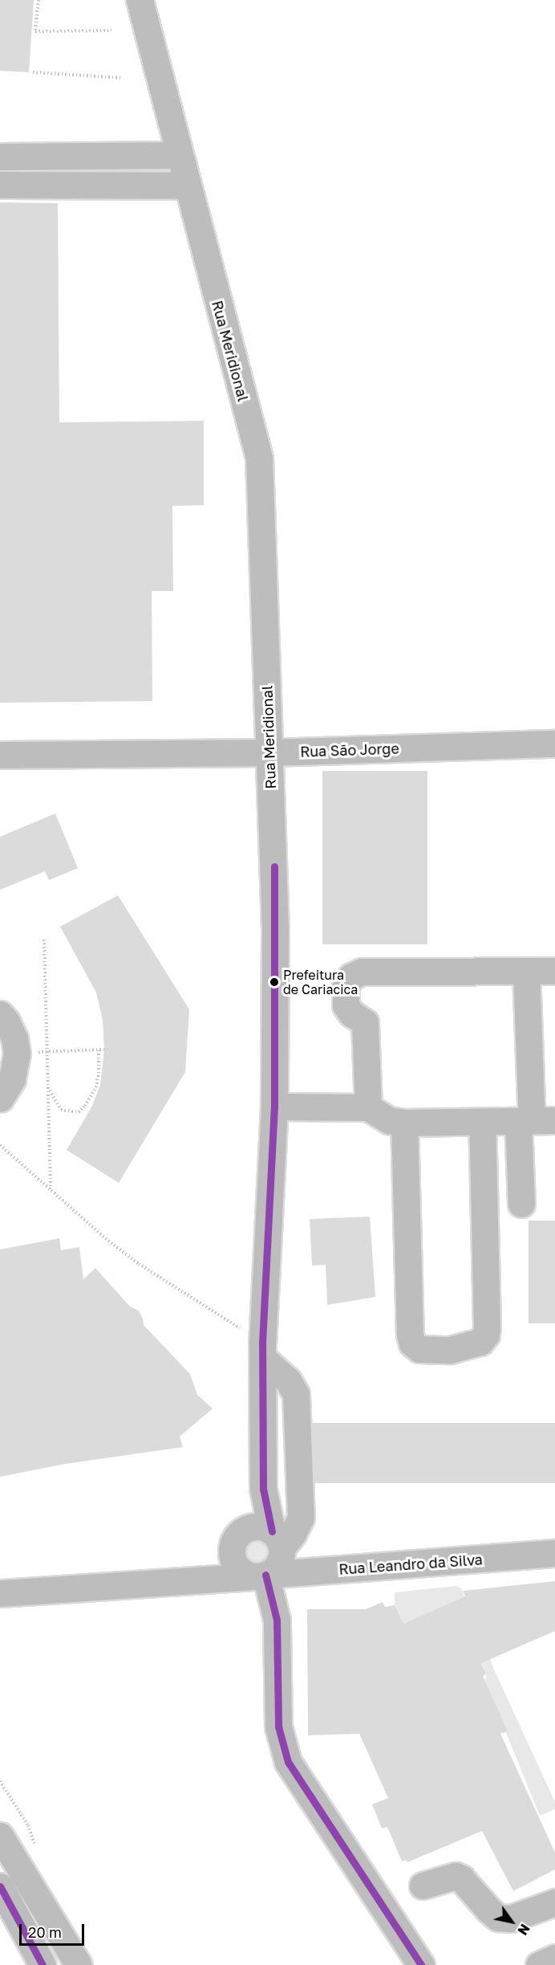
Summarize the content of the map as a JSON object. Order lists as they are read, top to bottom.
{
  "streets": {
    "street": ["Rua Meridional", "Rua São Jorge", "Rua Leandro da Silva"]
  },
  "crossings": [
    ["Rua Meridional", "Rua São Jorge"],
    ["Rua Meridional", "Rua Leandro da Silva"]
  ],
  "places": ["Prefeitura de Cariacica"],
  "scale_bar": "20 m",
  "north": "bottom right"
}
